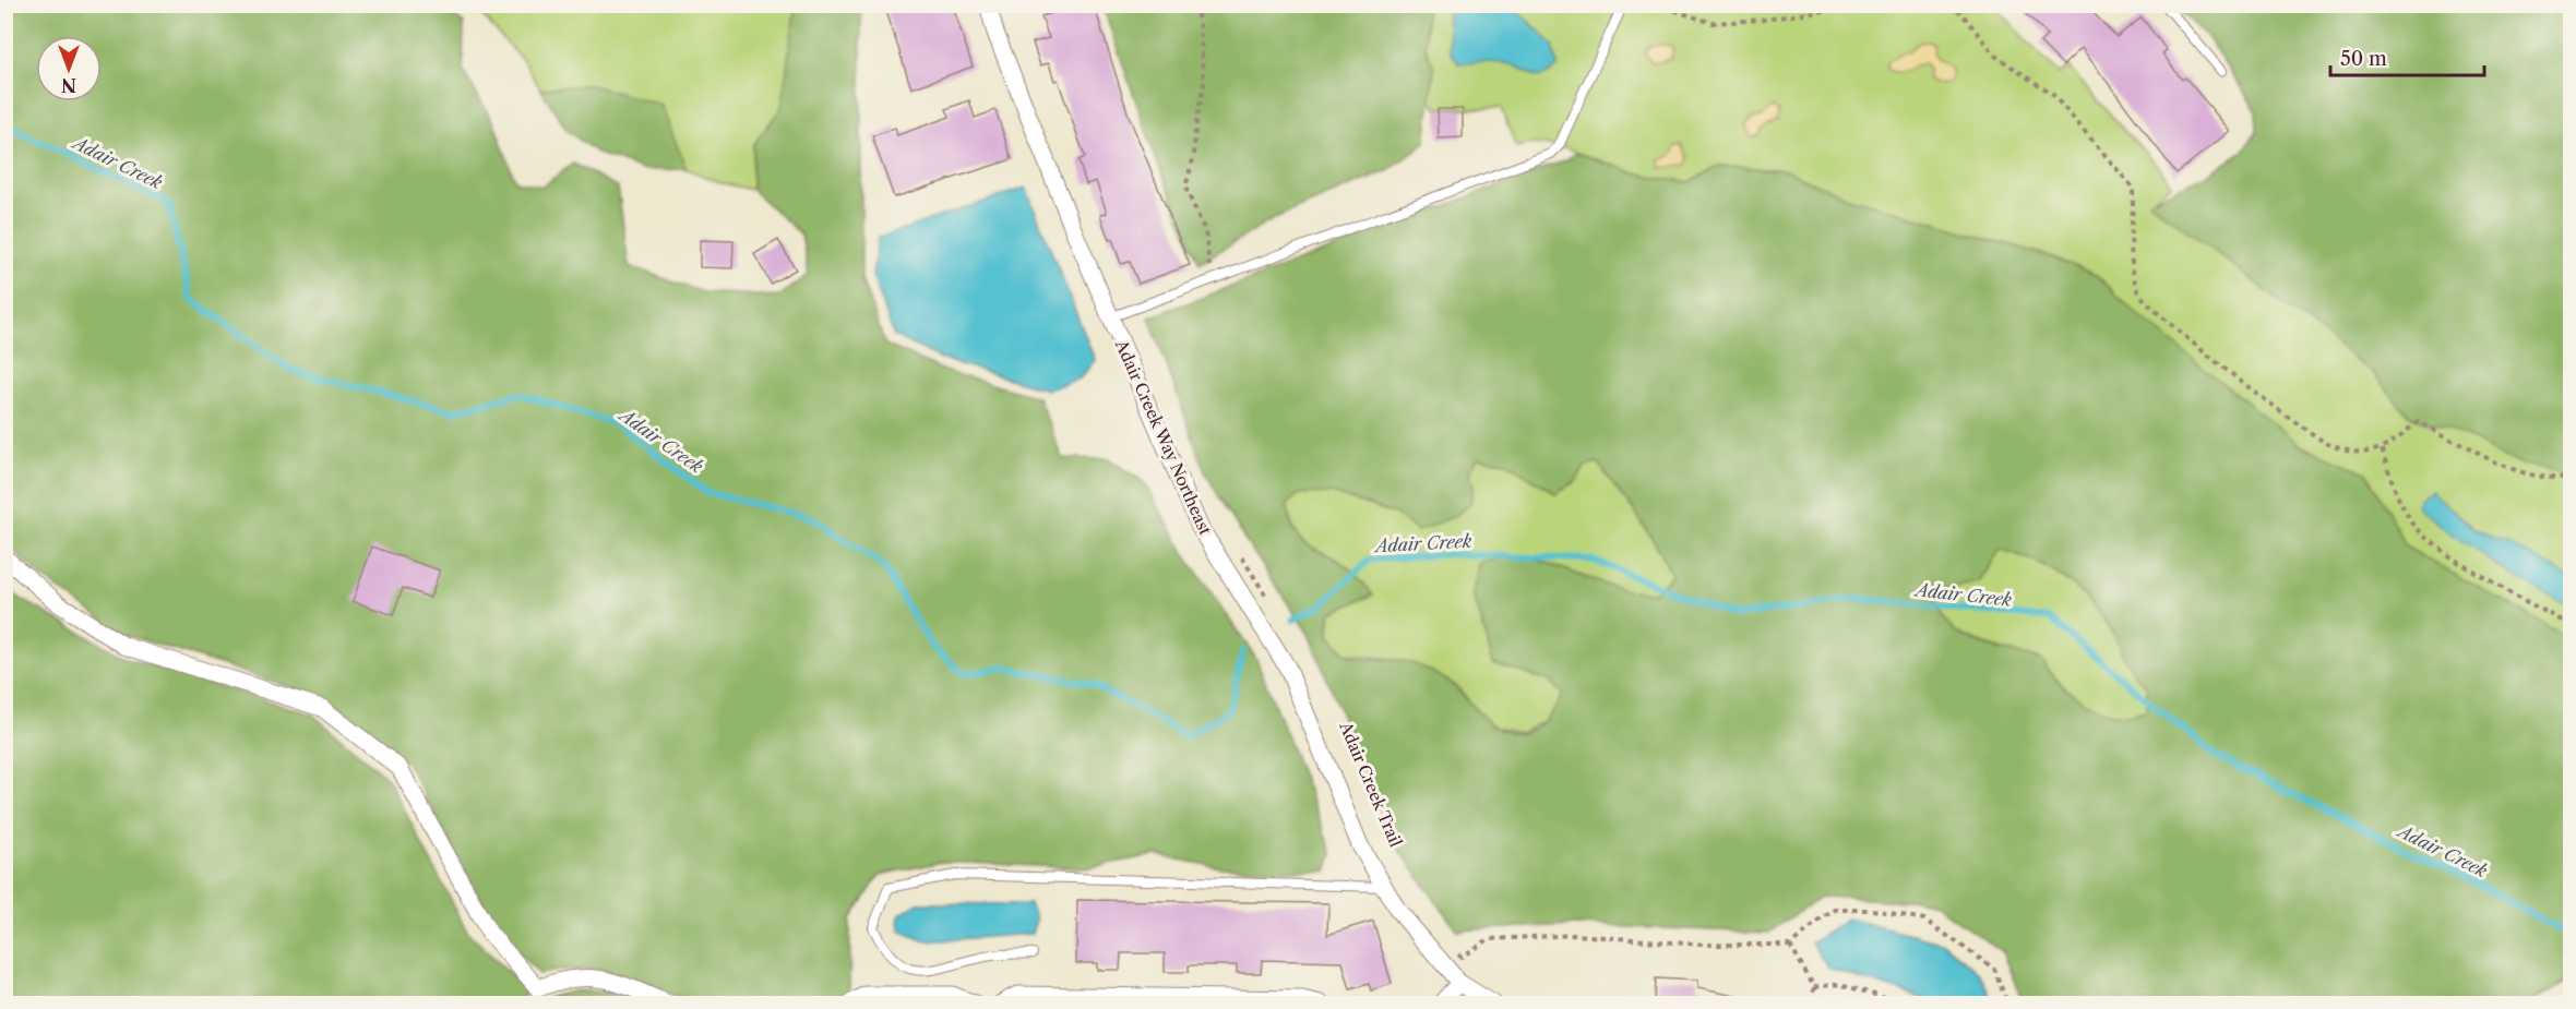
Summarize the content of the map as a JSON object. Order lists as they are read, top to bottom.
{
  "streets": {
    "street": ["Adair Creek Way Northeast"]
  },
  "water": ["Adair Creek"],
  "scale_bar": "50 m",
  "north": "bottom"
}
